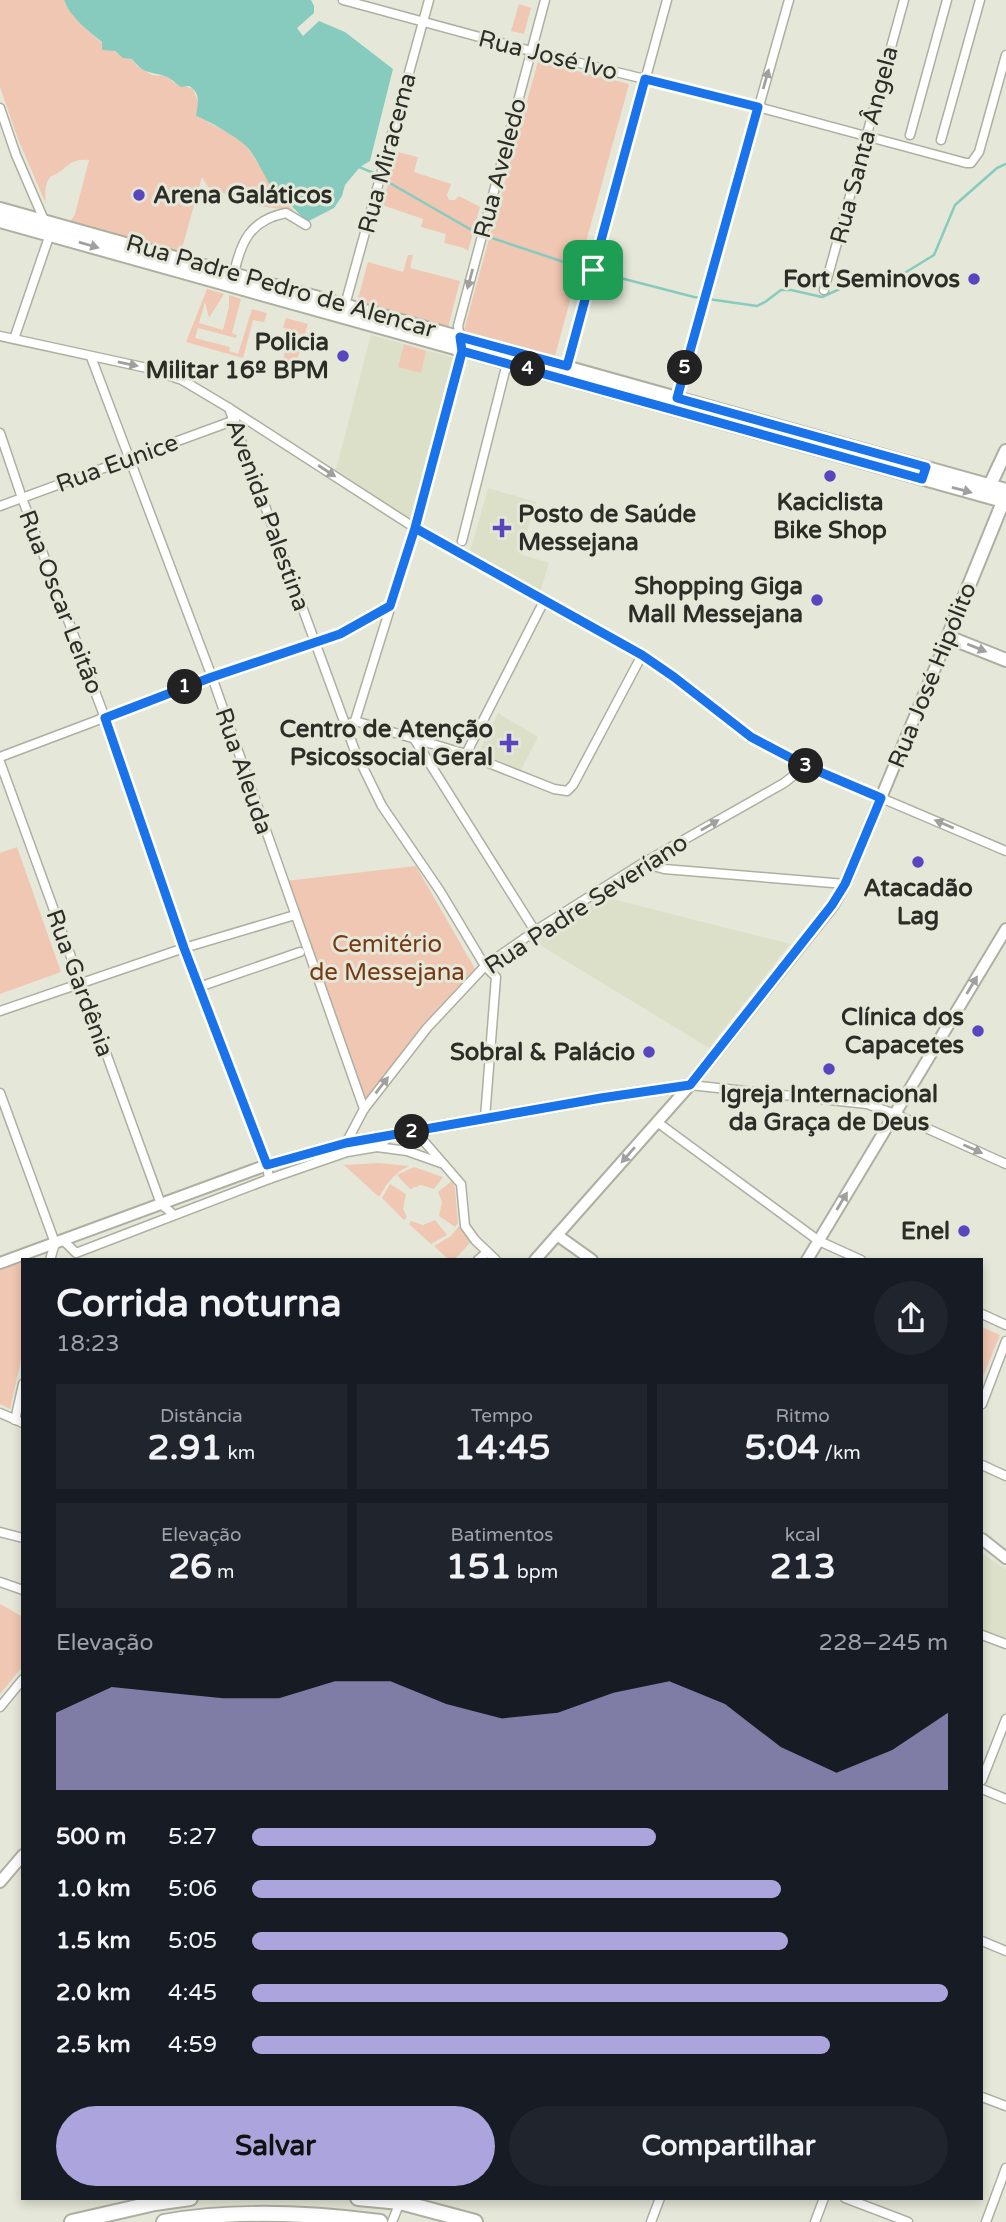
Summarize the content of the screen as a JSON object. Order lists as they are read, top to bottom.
{
  "streets": {
    "main road": ["Rua Padre Pedro de Alencar", "Rua José Hipólito"],
    "street": [
      "Rua José Ivo",
      "Rua Santa Ângela",
      "Rua Miracema",
      "Rua Aveledo",
      "Rua Eunice",
      "Avenida Palestina",
      "Rua Oscar Leitão",
      "Rua Aleuda",
      "Rua Padre Severíano",
      "Rua Gardênia"
    ]
  },
  "crossings": [
    ["Rua José Ivo", "Rua Santa Ângela"],
    ["Rua José Ivo", "Rua Miracema"],
    ["Rua José Ivo", "Rua Aveledo"],
    ["Rua Miracema", "Rua Padre Pedro de Alencar"],
    ["Rua Aveledo", "Rua Padre Pedro de Alencar"],
    ["Rua Padre Pedro de Alencar", "Rua José Hipólito"],
    ["Rua Eunice", "Avenida Palestina"],
    ["Rua Eunice", "Rua Oscar Leitão"],
    ["Rua Eunice", "Rua Aleuda"],
    ["Avenida Palestina", "Rua Padre Severíano"],
    ["Rua Aleuda", "Rua Padre Severíano"]
  ],
  "one_way": ["Rua Aveledo", "Rua Padre Severíano"],
  "parks": ["Cemitério de Messejana"],
  "places": {
    "other": [
      "Arena Galáticos",
      "Fort Seminovos",
      "Policia Militar 16º BPM",
      "Kaciclista Bike Shop",
      "Shopping Giga Mall Messejana",
      "Atacadão Lag",
      "Clínica dos Capacetes",
      "Sobral & Palácio",
      "Igreja Internacional da Graça de Deus",
      "Enel"
    ],
    "health": ["Posto de Saúde Messejana", "Centro de Atenção Psicossocial Geral"]
  },
  "page": {
    "pins": [
      "5",
      "4",
      "1",
      "3",
      "2"
    ],
    "heading": ["Corrida noturna", "18:23"],
    "stats": [
      ["Distância", "2.91 km"],
      ["Tempo", "14:45"],
      ["Ritmo", "5:04 /km"],
      ["Elevação", "26 m"],
      ["Batimentos", "151 bpm"],
      ["kcal", "213"]
    ],
    "chart": ["Elevação", "228–245 m"],
    "list": [
      {
        "name": "500 m",
        "note": "5:27"
      },
      {
        "name": "1.0 km",
        "note": "5:06"
      },
      {
        "name": "1.5 km",
        "note": "5:05"
      },
      {
        "name": "2.0 km",
        "note": "4:45"
      },
      {
        "name": "2.5 km",
        "note": "4:59"
      }
    ],
    "buttons": ["Salvar", "Compartilhar"]
  }
}
